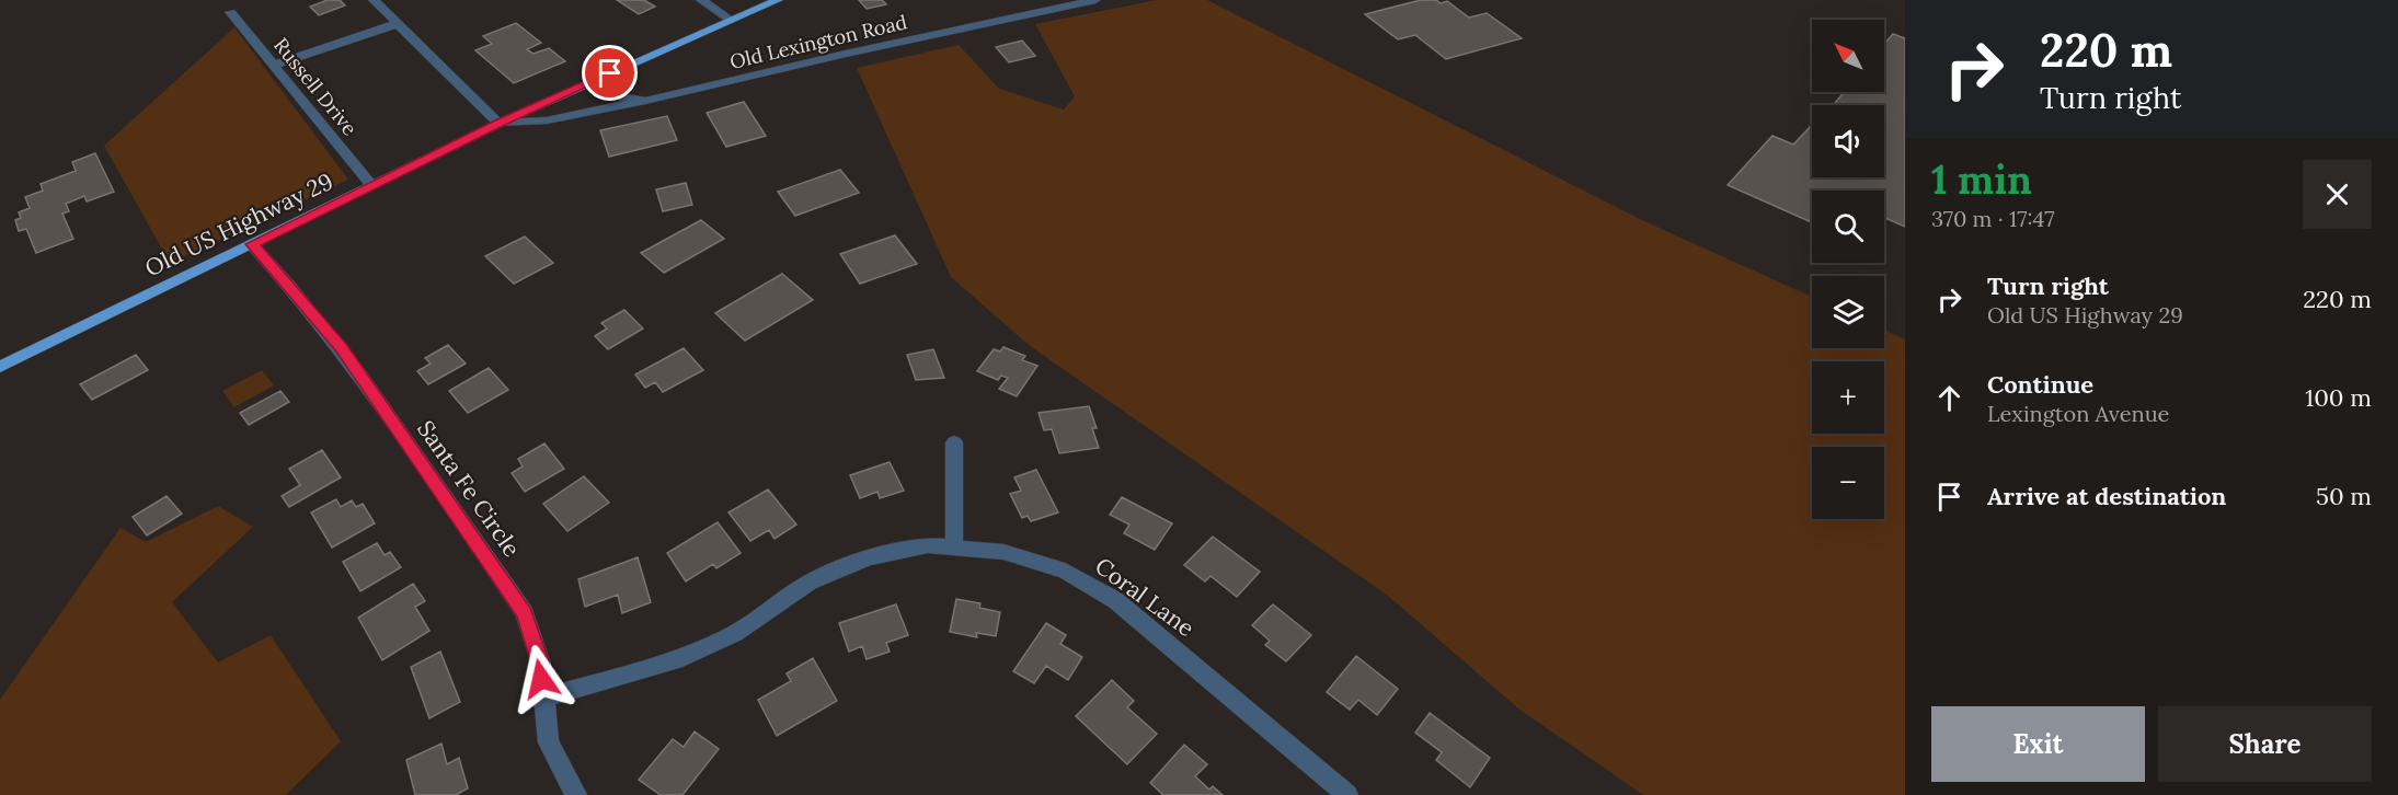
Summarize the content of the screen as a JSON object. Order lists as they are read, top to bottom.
{
  "streets": {
    "main road": ["Old US Highway 29"],
    "street": [
      "Old Lexington Road",
      "Russell Drive",
      "Santa Fe Circle",
      "Coral Lane"
    ]
  },
  "crossings": [
    ["Old Lexington Road", "Old US Highway 29"],
    ["Russell Drive", "Old US Highway 29"],
    ["Old US Highway 29", "Santa Fe Circle"],
    ["Santa Fe Circle", "Coral Lane"]
  ],
  "north": "top left",
  "page": {
    "turn": ["220 m", "Turn right"],
    "map_buttons": ["+", "−"],
    "heading": ["1 min", "370 m · 17:47"],
    "list": [
      {
        "name": "Turn right",
        "note": "Old US Highway 29",
        "value": "220 m"
      },
      {
        "name": "Continue",
        "note": "Lexington Avenue",
        "value": "100 m"
      },
      {
        "name": "Arrive at destination",
        "value": "50 m"
      }
    ],
    "buttons": ["Exit", "Share"]
  }
}
